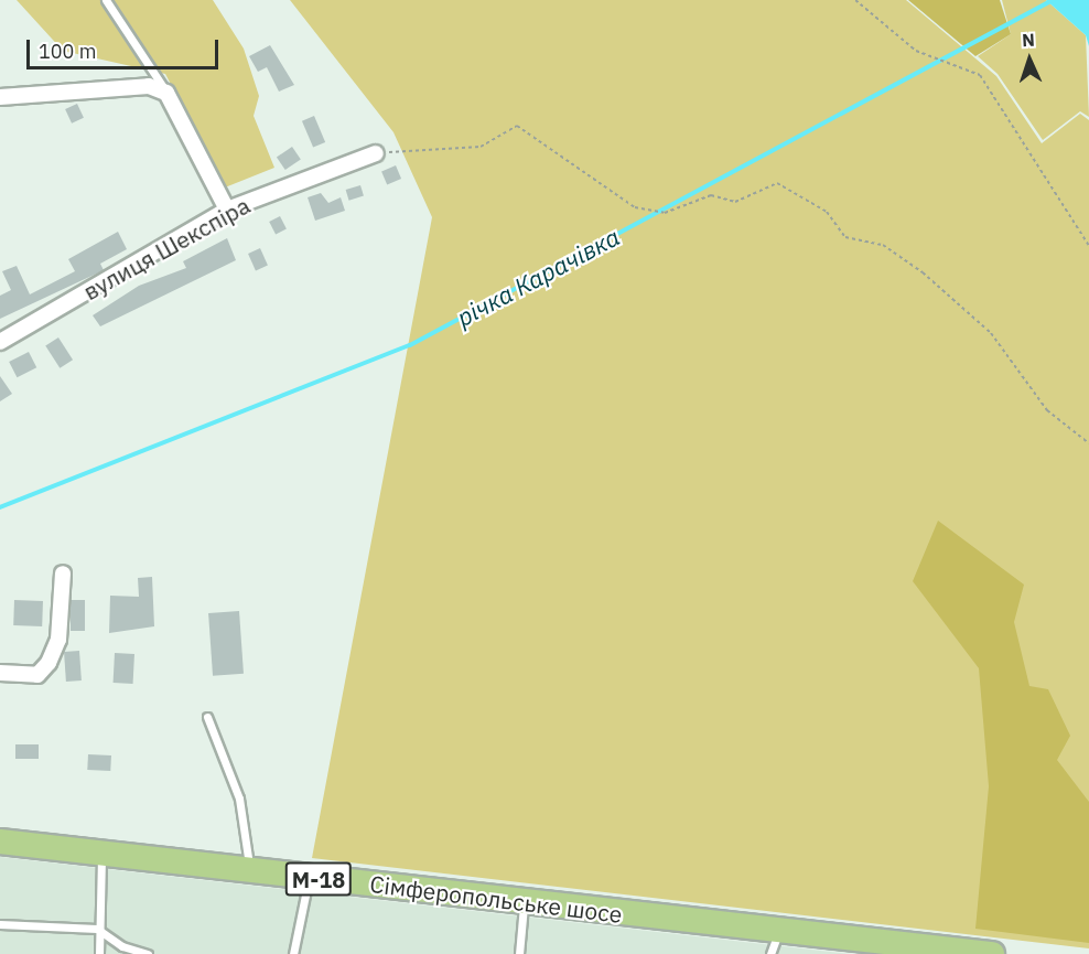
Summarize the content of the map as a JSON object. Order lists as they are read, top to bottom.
{
  "streets": {
    "highway": ["М-18", "Сімферопольське шосе"],
    "street": ["вулиця Шекспіра"]
  },
  "crossings": [
    ["М-18", "Сімферопольське шосе"]
  ],
  "water": ["річка Карачівка"],
  "scale_bar": "100 m",
  "north": "top"
}
